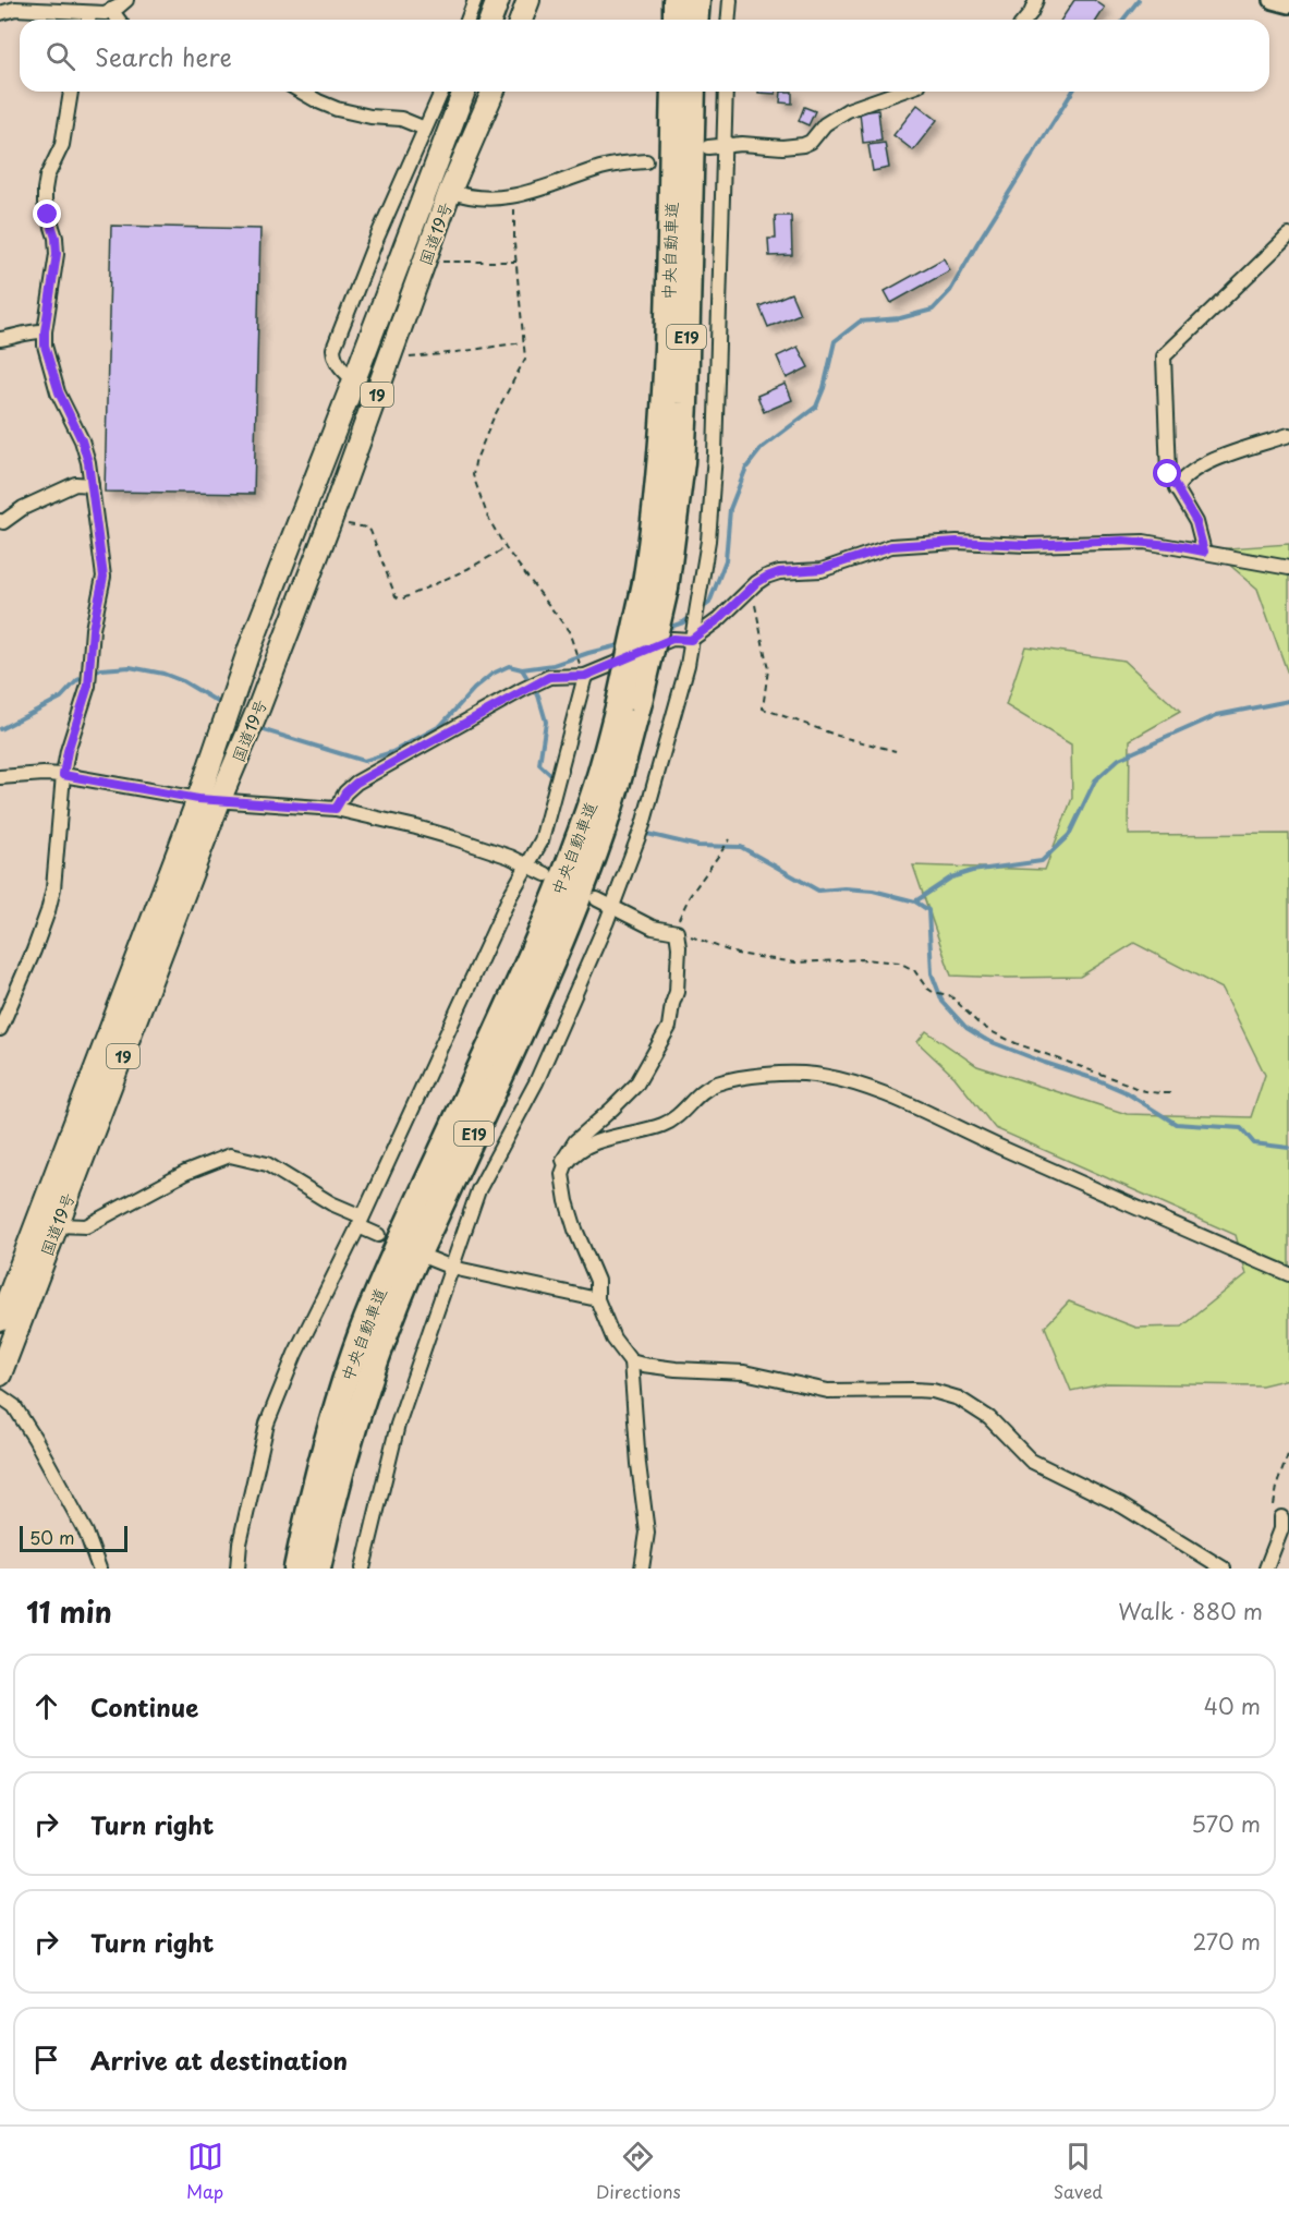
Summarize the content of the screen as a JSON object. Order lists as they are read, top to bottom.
{
  "streets": {
    "highway": [
      "国道19号",
      "中央自動車道",
      "E19",
      "19"
    ]
  },
  "scale_bar": "50 m",
  "page": {
    "search": "Search here",
    "scale": "50 m",
    "heading": ["11 min", "Walk · 880 m"],
    "list": [
      ["Continue", "40 m"],
      ["Turn right", "570 m"],
      ["Turn right", "270 m"],
      "Arrive at destination"
    ],
    "nav": ["Map", "Directions", "Saved"]
  }
}
